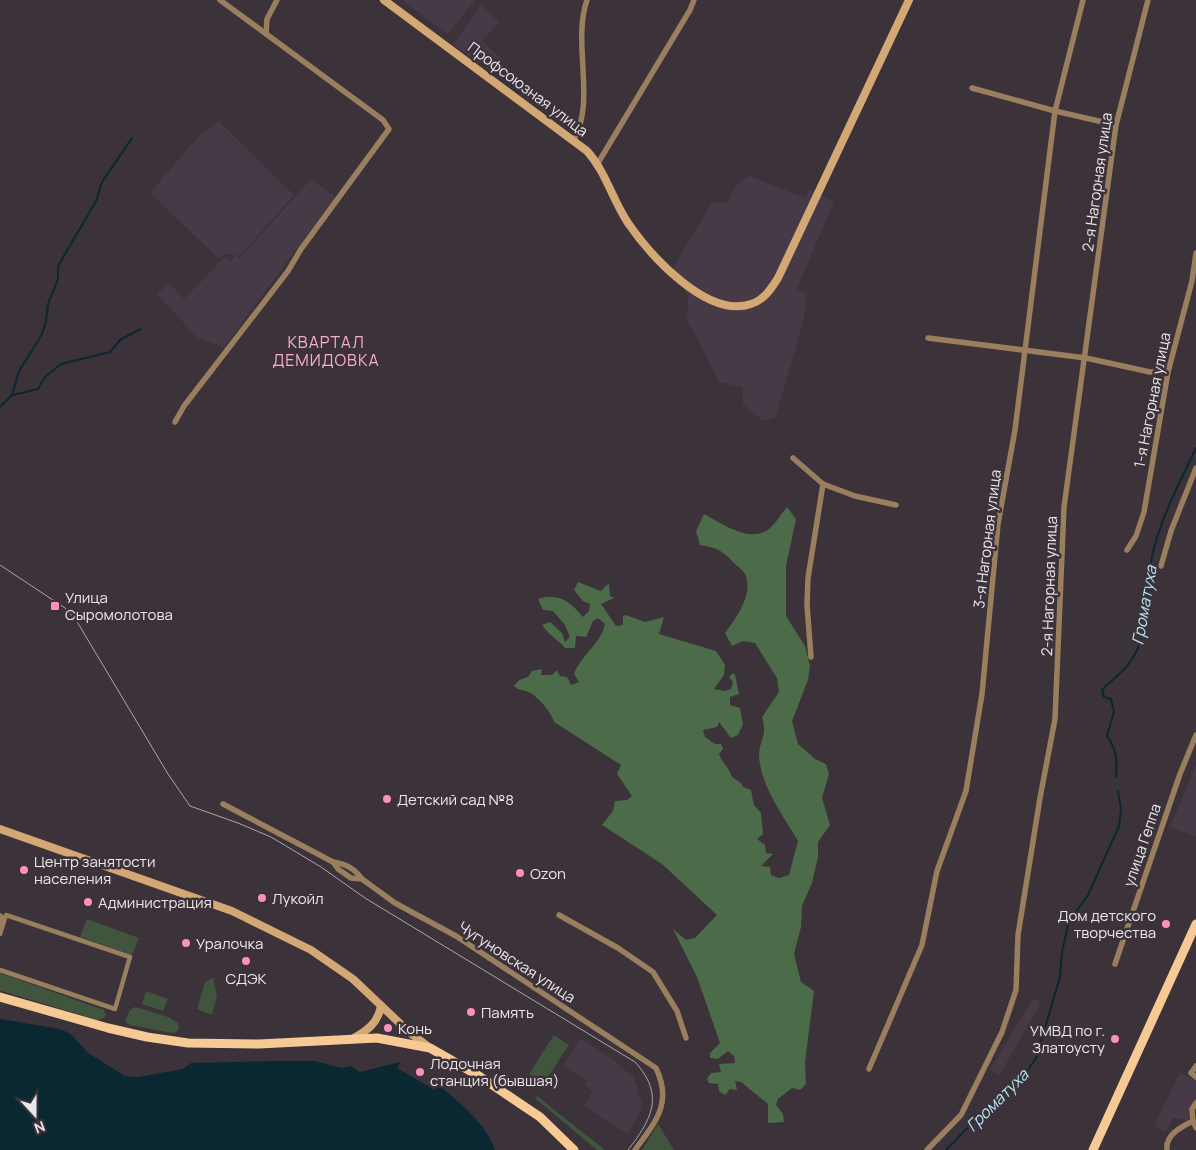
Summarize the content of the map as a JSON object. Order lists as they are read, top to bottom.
{
  "streets": {
    "main road": ["Профсоюзная улица"],
    "street": [
      "2-я Нагорная улица",
      "1-я Нагорная улица",
      "3-я Нагорная улица",
      "улица Геппа",
      "Чугуновская улица"
    ]
  },
  "districts": ["КВАРТАЛ ДЕМИДОВКА"],
  "water": ["Громатуха"],
  "places": {
    "transit": ["Улица Сыромолотова"],
    "other": [
      "Детский сад №8",
      "Центр занятости населения",
      "Ozon",
      "Лукойл",
      "Администрация",
      "Дом детского творчества",
      "Уралочка",
      "СДЭК",
      "Память",
      "Конь",
      "УМВД по г. Златоусту",
      "Лодочная станция (бывшая)"
    ]
  },
  "north": "bottom"
}
